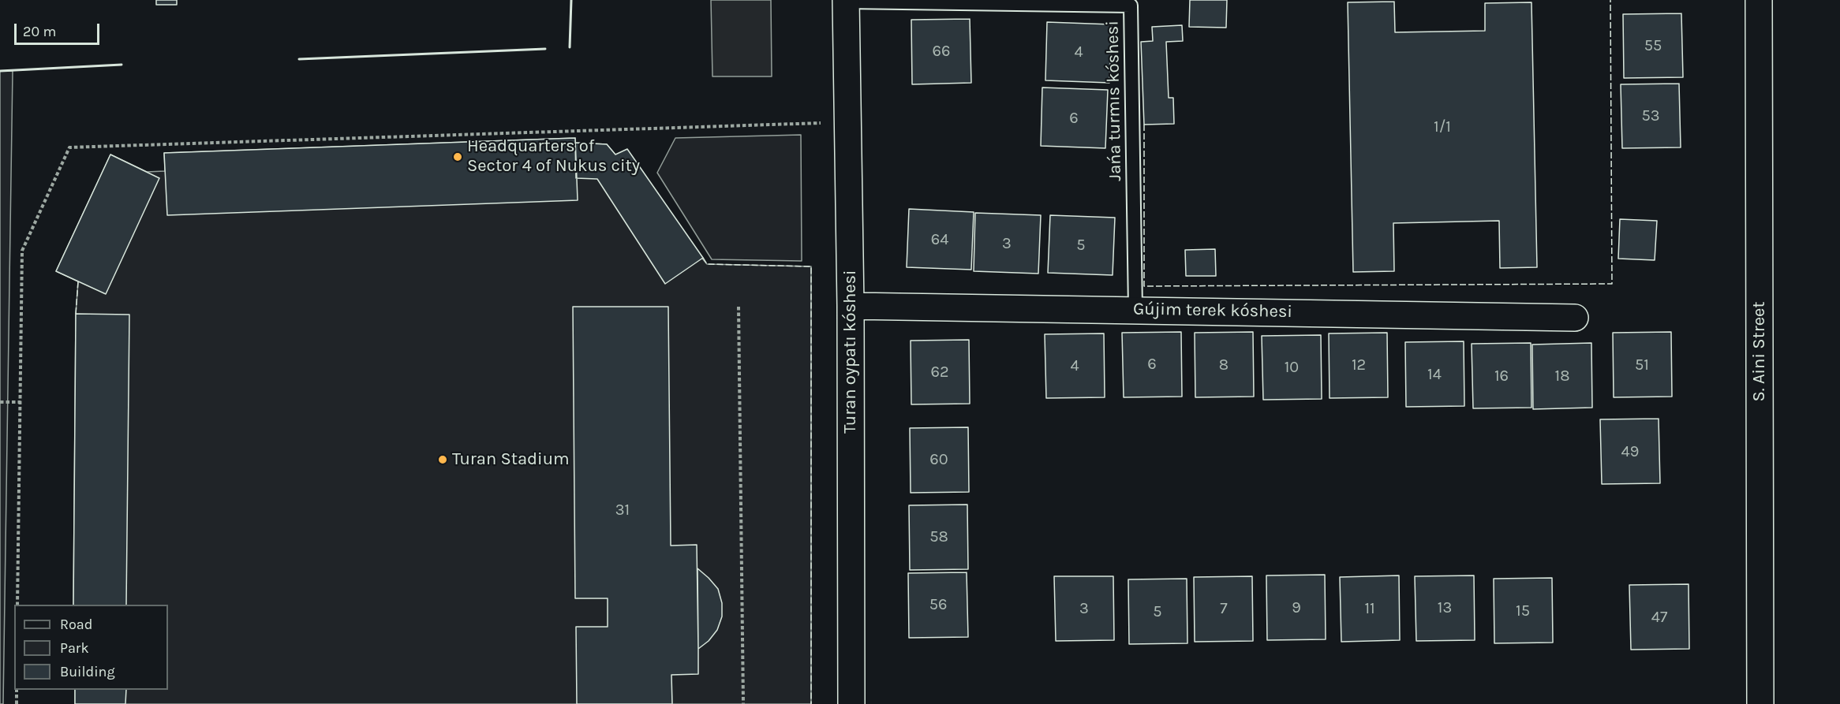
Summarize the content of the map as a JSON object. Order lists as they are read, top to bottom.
{
  "streets": {
    "street": ["Gújim terek kóshesi", "Turan oypatı kóshesi", "S. Aini Street"],
    "lane": ["Jańa turmıs kóshesi"]
  },
  "crossings": [
    ["Jańa turmıs kóshesi", "Gújim terek kóshesi"],
    ["Jańa turmıs kóshesi", "Turan oypatı kóshesi"],
    ["Gújim terek kóshesi", "Turan oypatı kóshesi"]
  ],
  "places": ["Headquarters of Sector 4 of Nukus city", "Turan Stadium"],
  "house_numbers": [
    "55",
    "66",
    "4",
    "53",
    "6",
    "1/1",
    "64",
    "3",
    "5",
    "6",
    "8",
    "12",
    "51",
    "4",
    "10",
    "62",
    "14",
    "16",
    "18",
    "49",
    "60",
    "31",
    "58",
    "56",
    "9",
    "13",
    "3",
    "7",
    "11",
    "15",
    "5",
    "47"
  ],
  "legend": ["Road", "Park", "Building"],
  "scale_bar": "20 m"
}
